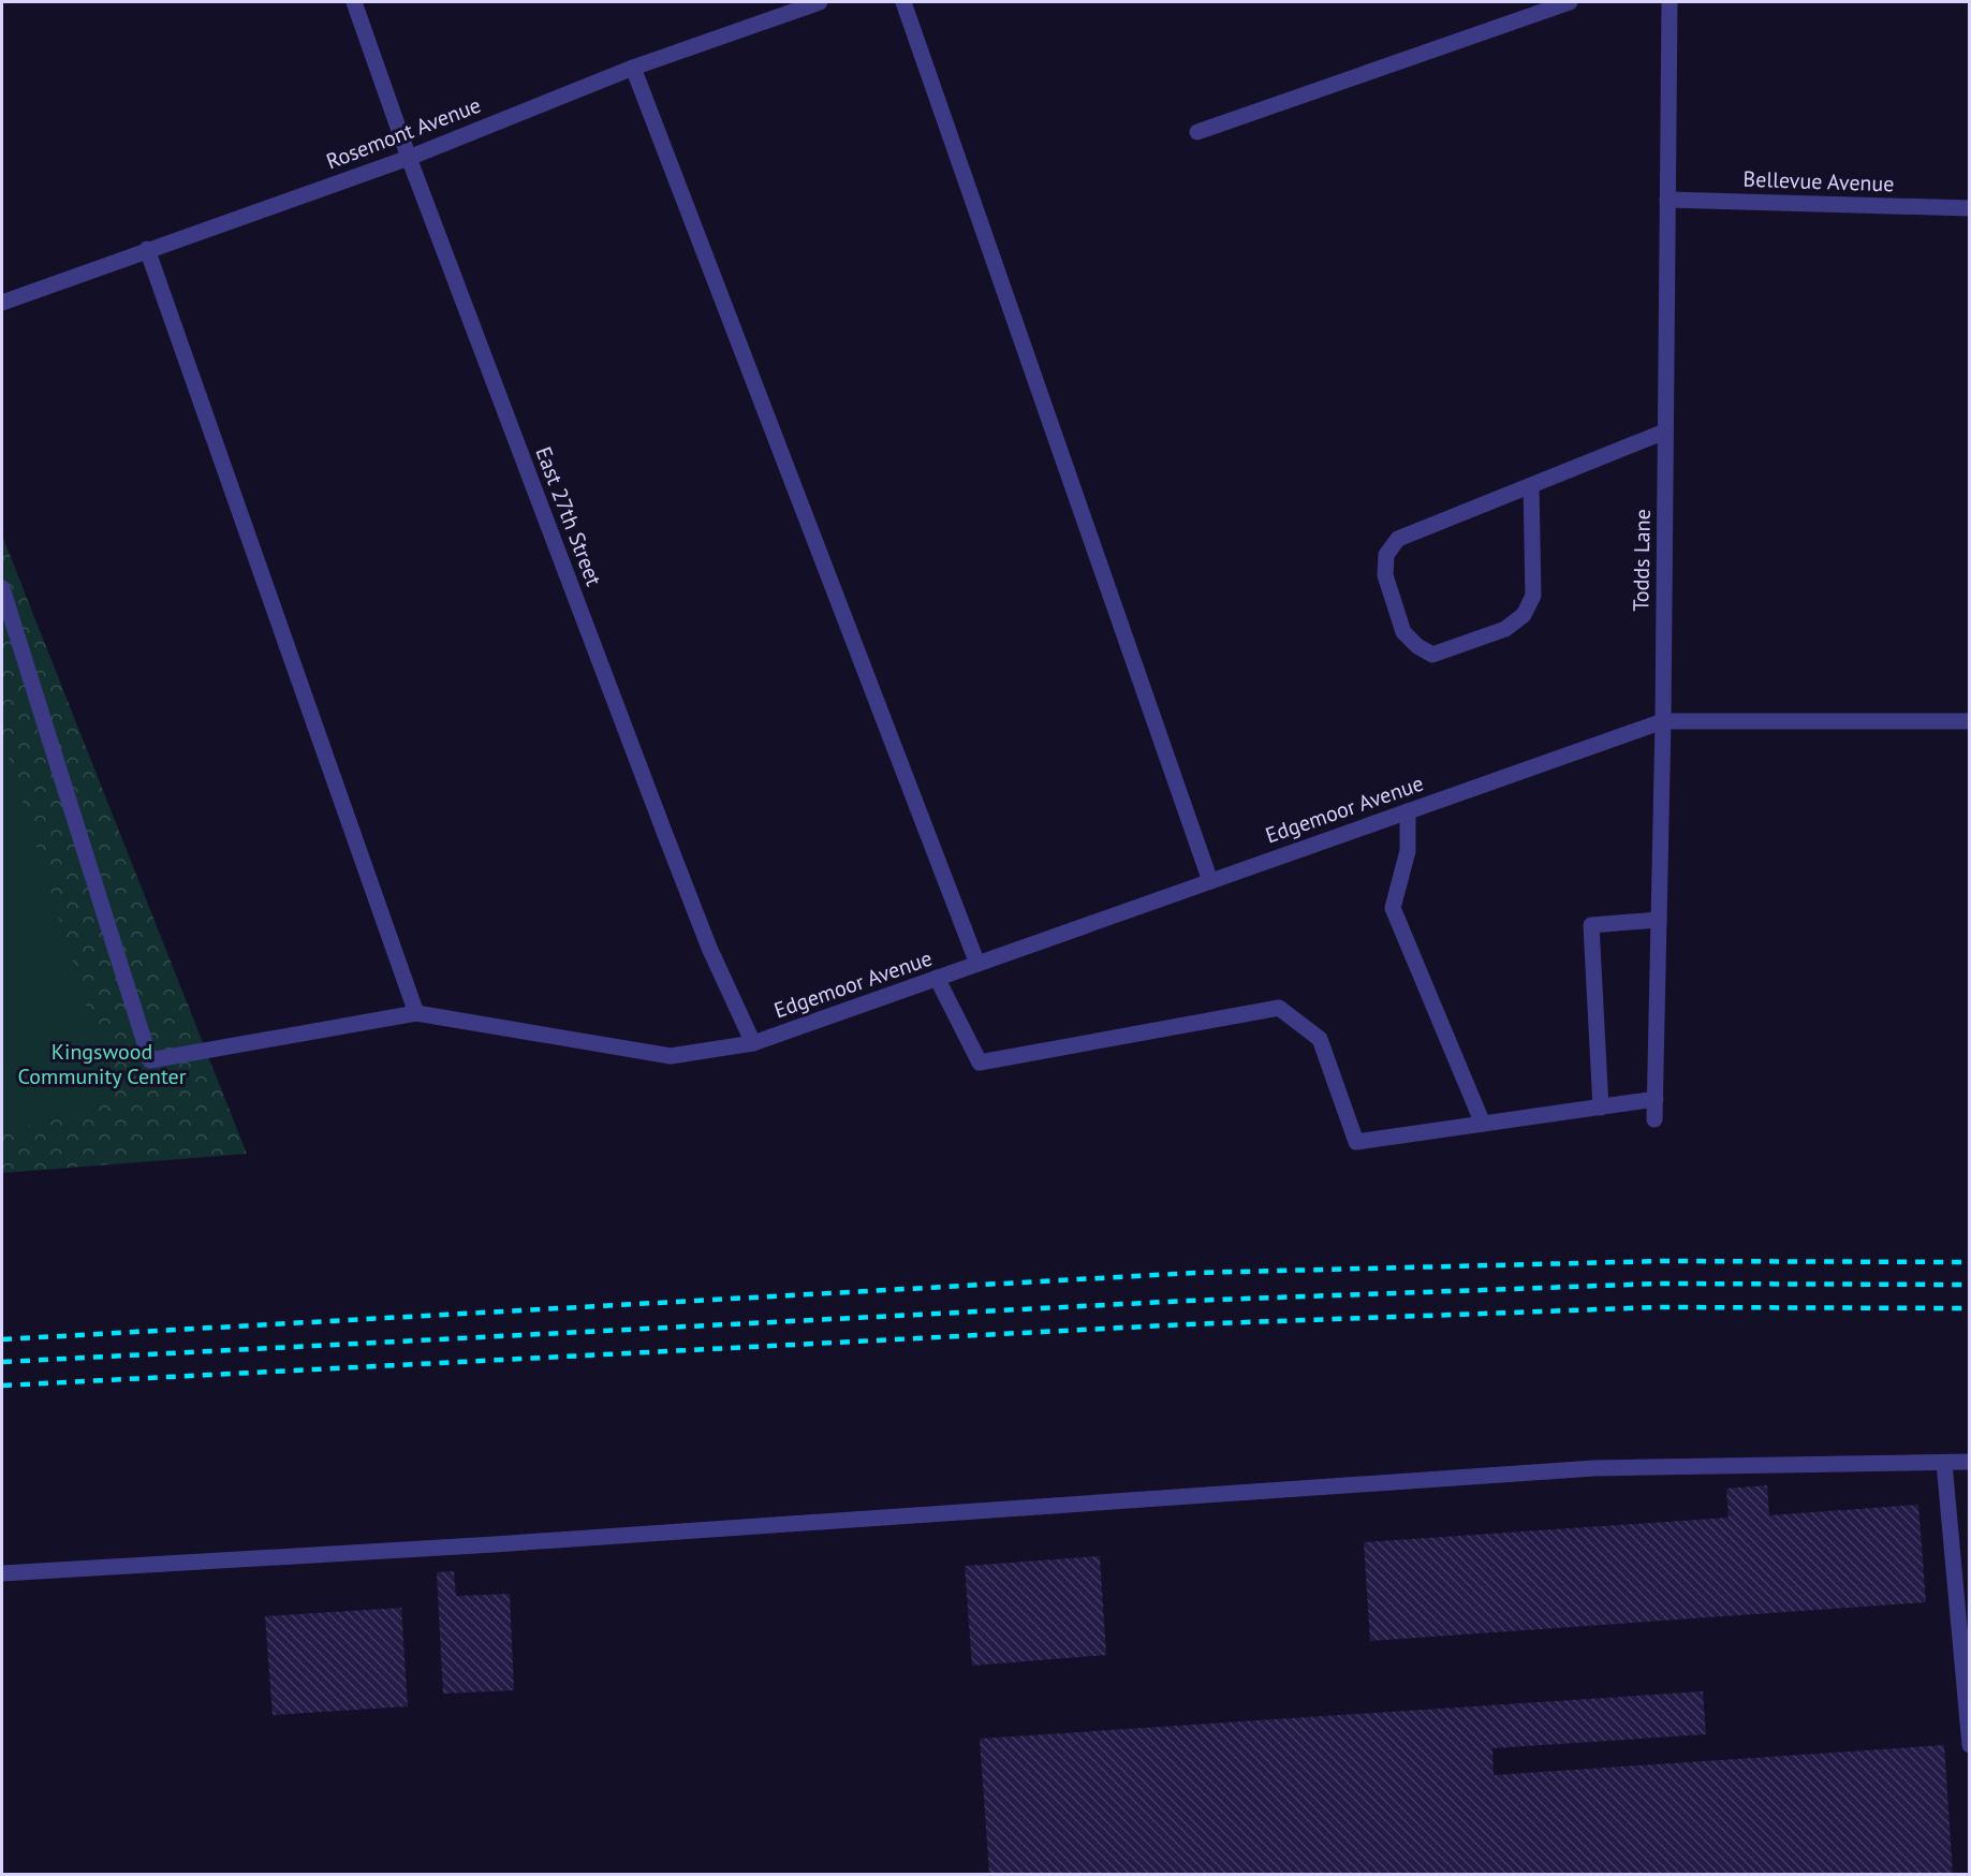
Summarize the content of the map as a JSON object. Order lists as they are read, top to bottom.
{
  "streets": {
    "street": [
      "Rosemont Avenue",
      "Bellevue Avenue",
      "East 27th Street",
      "Todds Lane",
      "Edgemoor Avenue"
    ]
  },
  "crossings": [
    ["Rosemont Avenue", "East 27th Street"],
    ["Bellevue Avenue", "Todds Lane"],
    ["East 27th Street", "Edgemoor Avenue"],
    ["Todds Lane", "Edgemoor Avenue"]
  ],
  "parks": ["Kingswood Community Center"]
}
